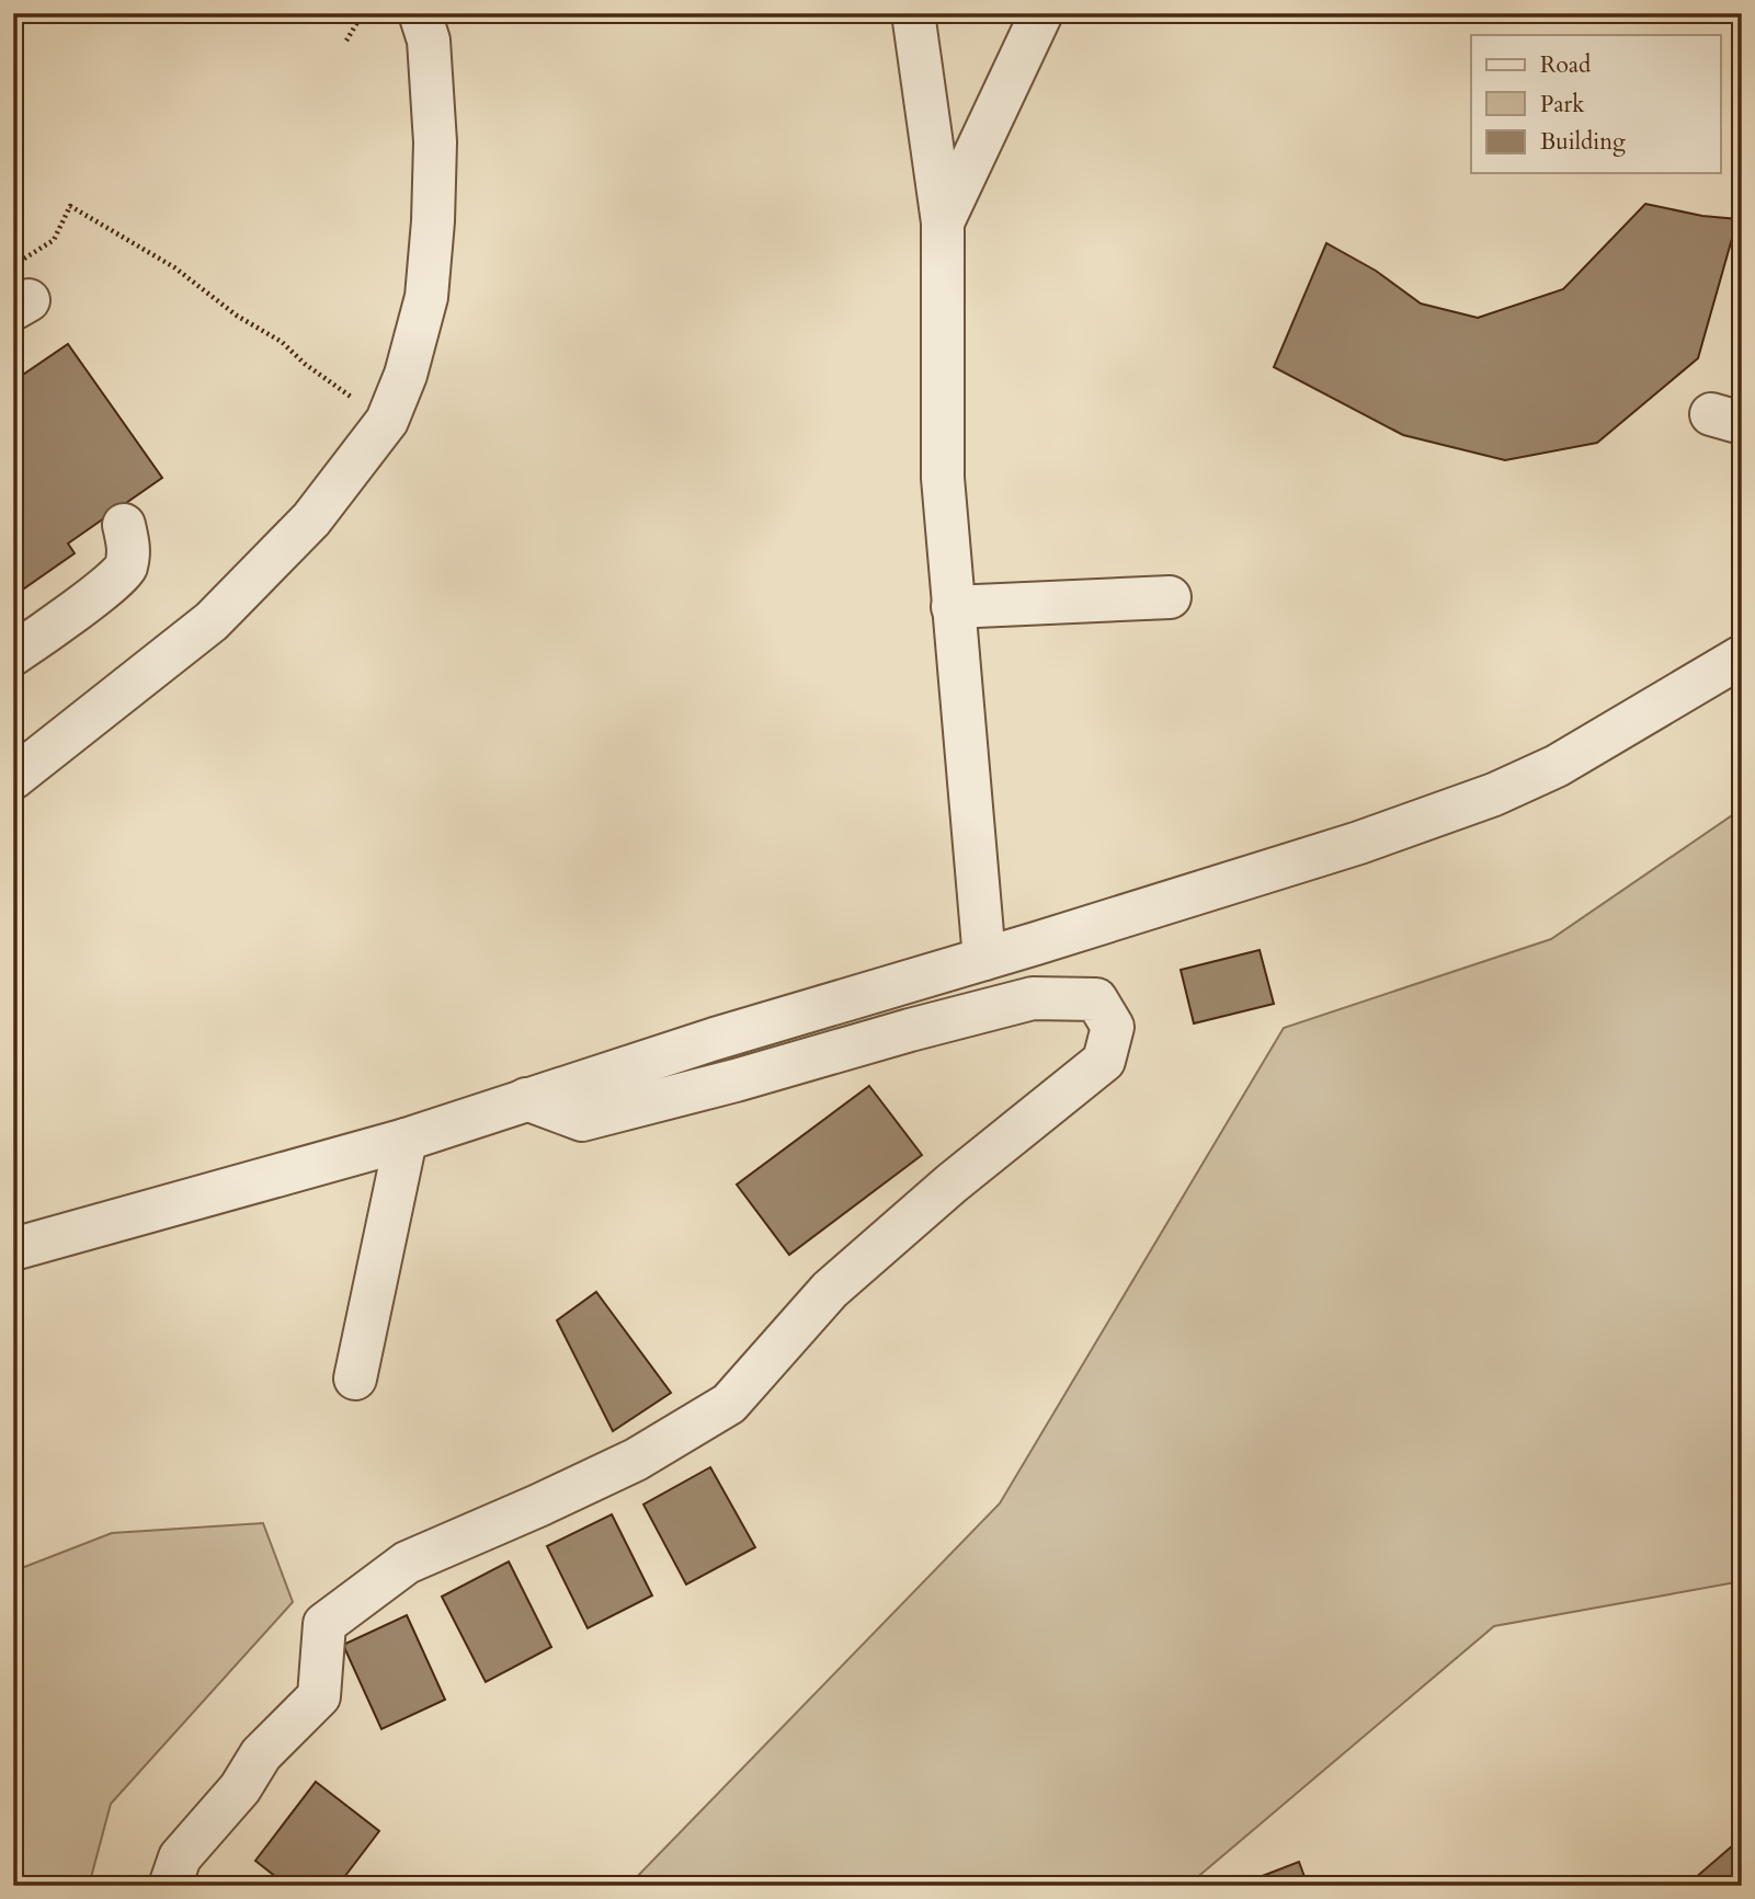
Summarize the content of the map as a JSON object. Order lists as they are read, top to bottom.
{
  "legend": ["Road", "Park", "Building"]
}
